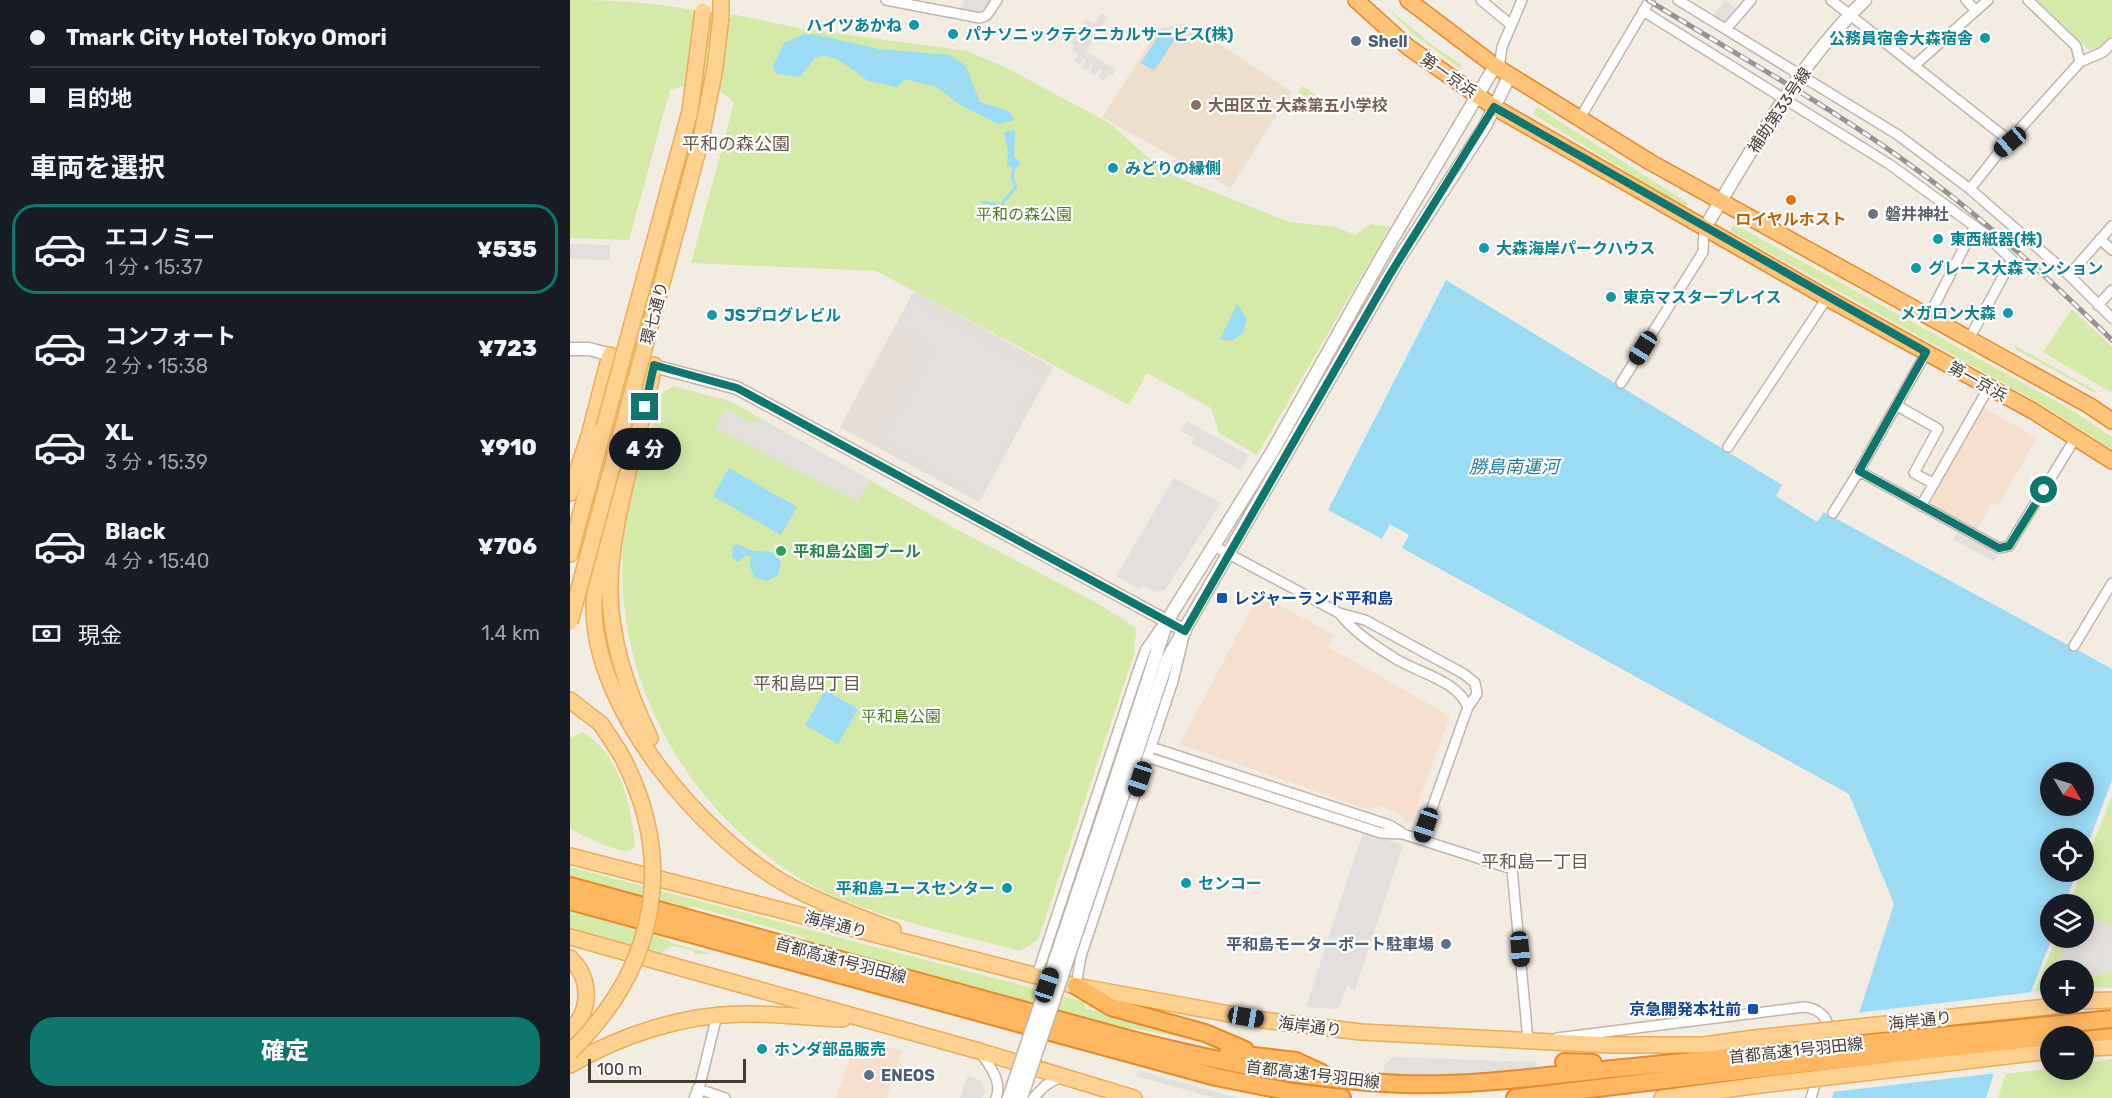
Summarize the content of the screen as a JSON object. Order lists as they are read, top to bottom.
{
  "streets": {
    "highway": ["第一京浜", "首都高速1号羽田線"],
    "main road": ["環七通り", "海岸通り"],
    "street": ["補助第33号線"]
  },
  "crossings": [
    ["第一京浜", "補助第33号線"],
    ["海岸通り", "首都高速1号羽田線"]
  ],
  "districts": ["平和の森公園", "平和島四丁目", "平和島一丁目"],
  "water": ["勝島南運河"],
  "parks": ["平和の森公園", "平和島公園"],
  "places": {
    "other": [
      "ハイツあかね",
      "パナソニックテクニカルサービス(株)",
      "公務員宿舎大森宿舎",
      "Shell",
      "大田区立 大森第五小学校",
      "みどりの縁側",
      "ロイヤルホスト",
      "磐井神社",
      "東西紙器(株)",
      "大森海岸パークハウス",
      "グレース大森マンション",
      "東京マスタープレイス",
      "メガロン大森",
      "JSプログレビル",
      "平和島公園プール",
      "センコー",
      "平和島ユースセンター",
      "平和島モーターボート駐車場",
      "ホンダ部品販売",
      "ENEOS"
    ],
    "transit": ["レジャーランド平和島", "京急開発本社前"]
  },
  "scale_bar": "100 m",
  "north": "bottom right",
  "page": {
    "banner": ["Tmark City Hotel Tokyo Omori", "目的地"],
    "heading": "車両を選択",
    "list": [
      {
        "name": "エコノミー",
        "note": "1 分 · 15:37",
        "value": "¥535"
      },
      {
        "name": "コンフォート",
        "note": "2 分 · 15:38",
        "value": "¥723"
      },
      {
        "name": "XL",
        "note": "3 分 · 15:39",
        "value": "¥910"
      },
      {
        "name": "Black",
        "note": "4 分 · 15:40",
        "value": "¥706"
      }
    ],
    "bubble": "4 分",
    "pay": ["現金", "1.4 km"],
    "map_buttons": ["+", "−"],
    "buttons": "確定",
    "scale": "100 m"
  }
}
